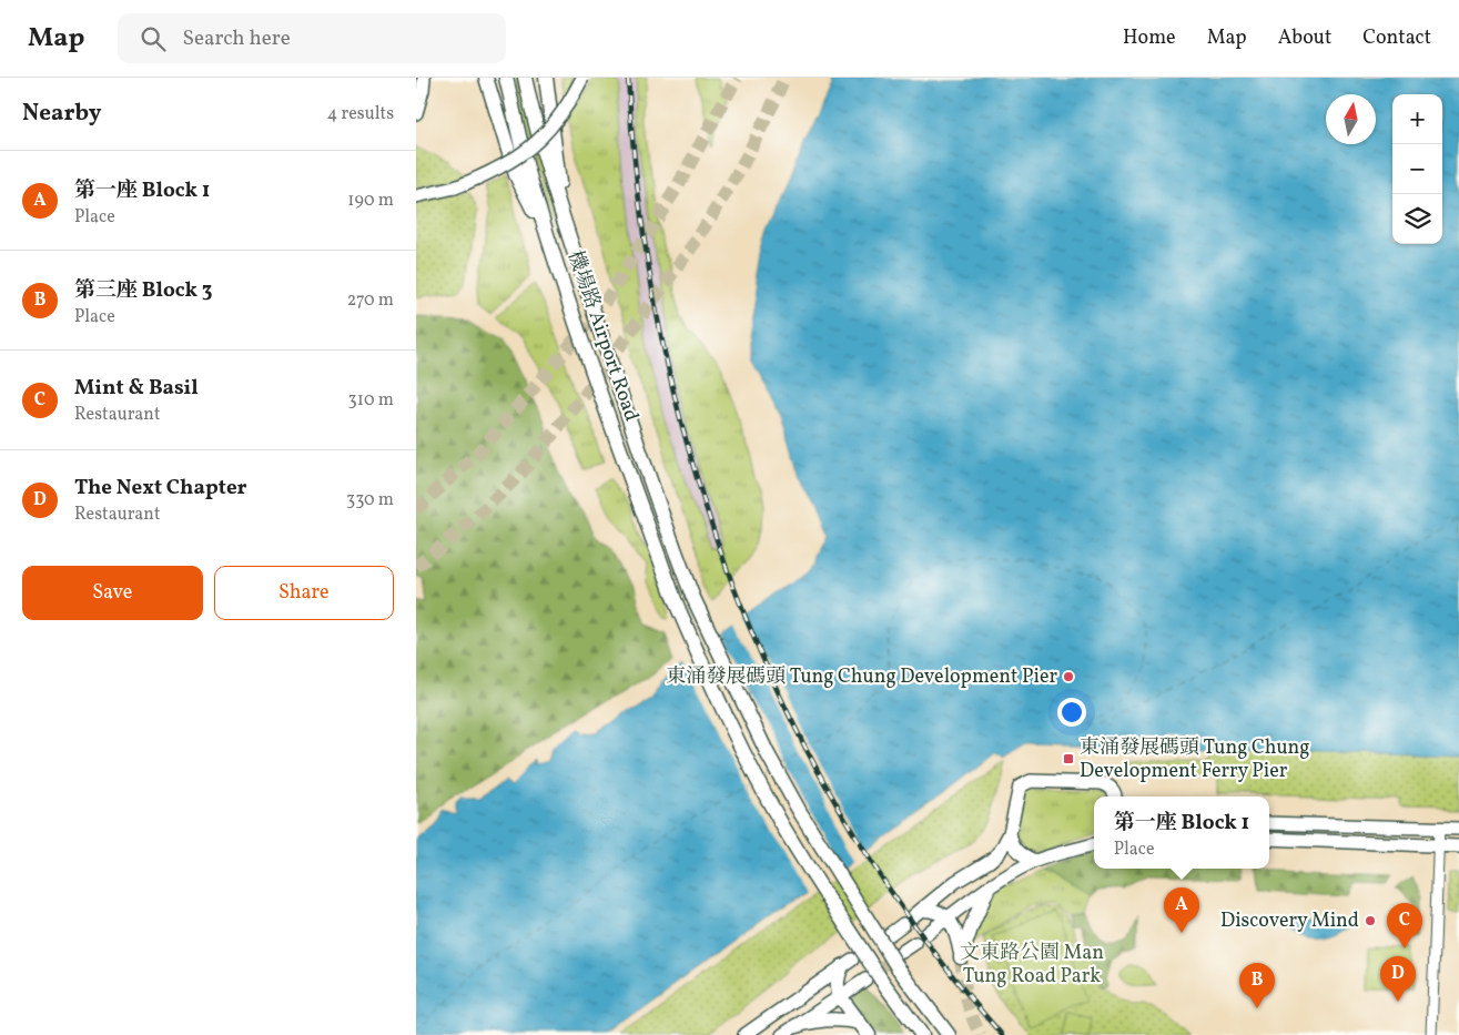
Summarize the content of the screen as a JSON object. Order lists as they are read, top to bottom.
{
  "streets": {
    "highway": ["機場路 Airport Road"]
  },
  "parks": ["文東路公園 Man Tung Road Park"],
  "places": {
    "other": ["東涌發展碼頭 Tung Chung Development Pier", "Discovery Mind"],
    "transit": ["東涌發展碼頭 Tung Chung Development Ferry Pier"]
  },
  "north": "top",
  "page": {
    "header": "Map",
    "search": "Search here",
    "nav": [
      "Home",
      "Map",
      "About",
      "Contact"
    ],
    "heading": ["Nearby", "4 results"],
    "map_buttons": ["+", "−"],
    "list": [
      {
        "mark": "A",
        "name": "第一座 Block 1",
        "note": "Place",
        "value": "190 m"
      },
      {
        "mark": "B",
        "name": "第三座 Block 3",
        "note": "Place",
        "value": "270 m"
      },
      {
        "mark": "C",
        "name": "Mint & Basil",
        "note": "Restaurant",
        "value": "310 m"
      },
      {
        "mark": "D",
        "name": "The Next Chapter",
        "note": "Restaurant",
        "value": "330 m"
      }
    ],
    "buttons": ["Save", "Share"],
    "popup": ["第一座 Block 1", "Place"],
    "pins": [
      "A",
      "C",
      "D",
      "B"
    ]
  }
}
